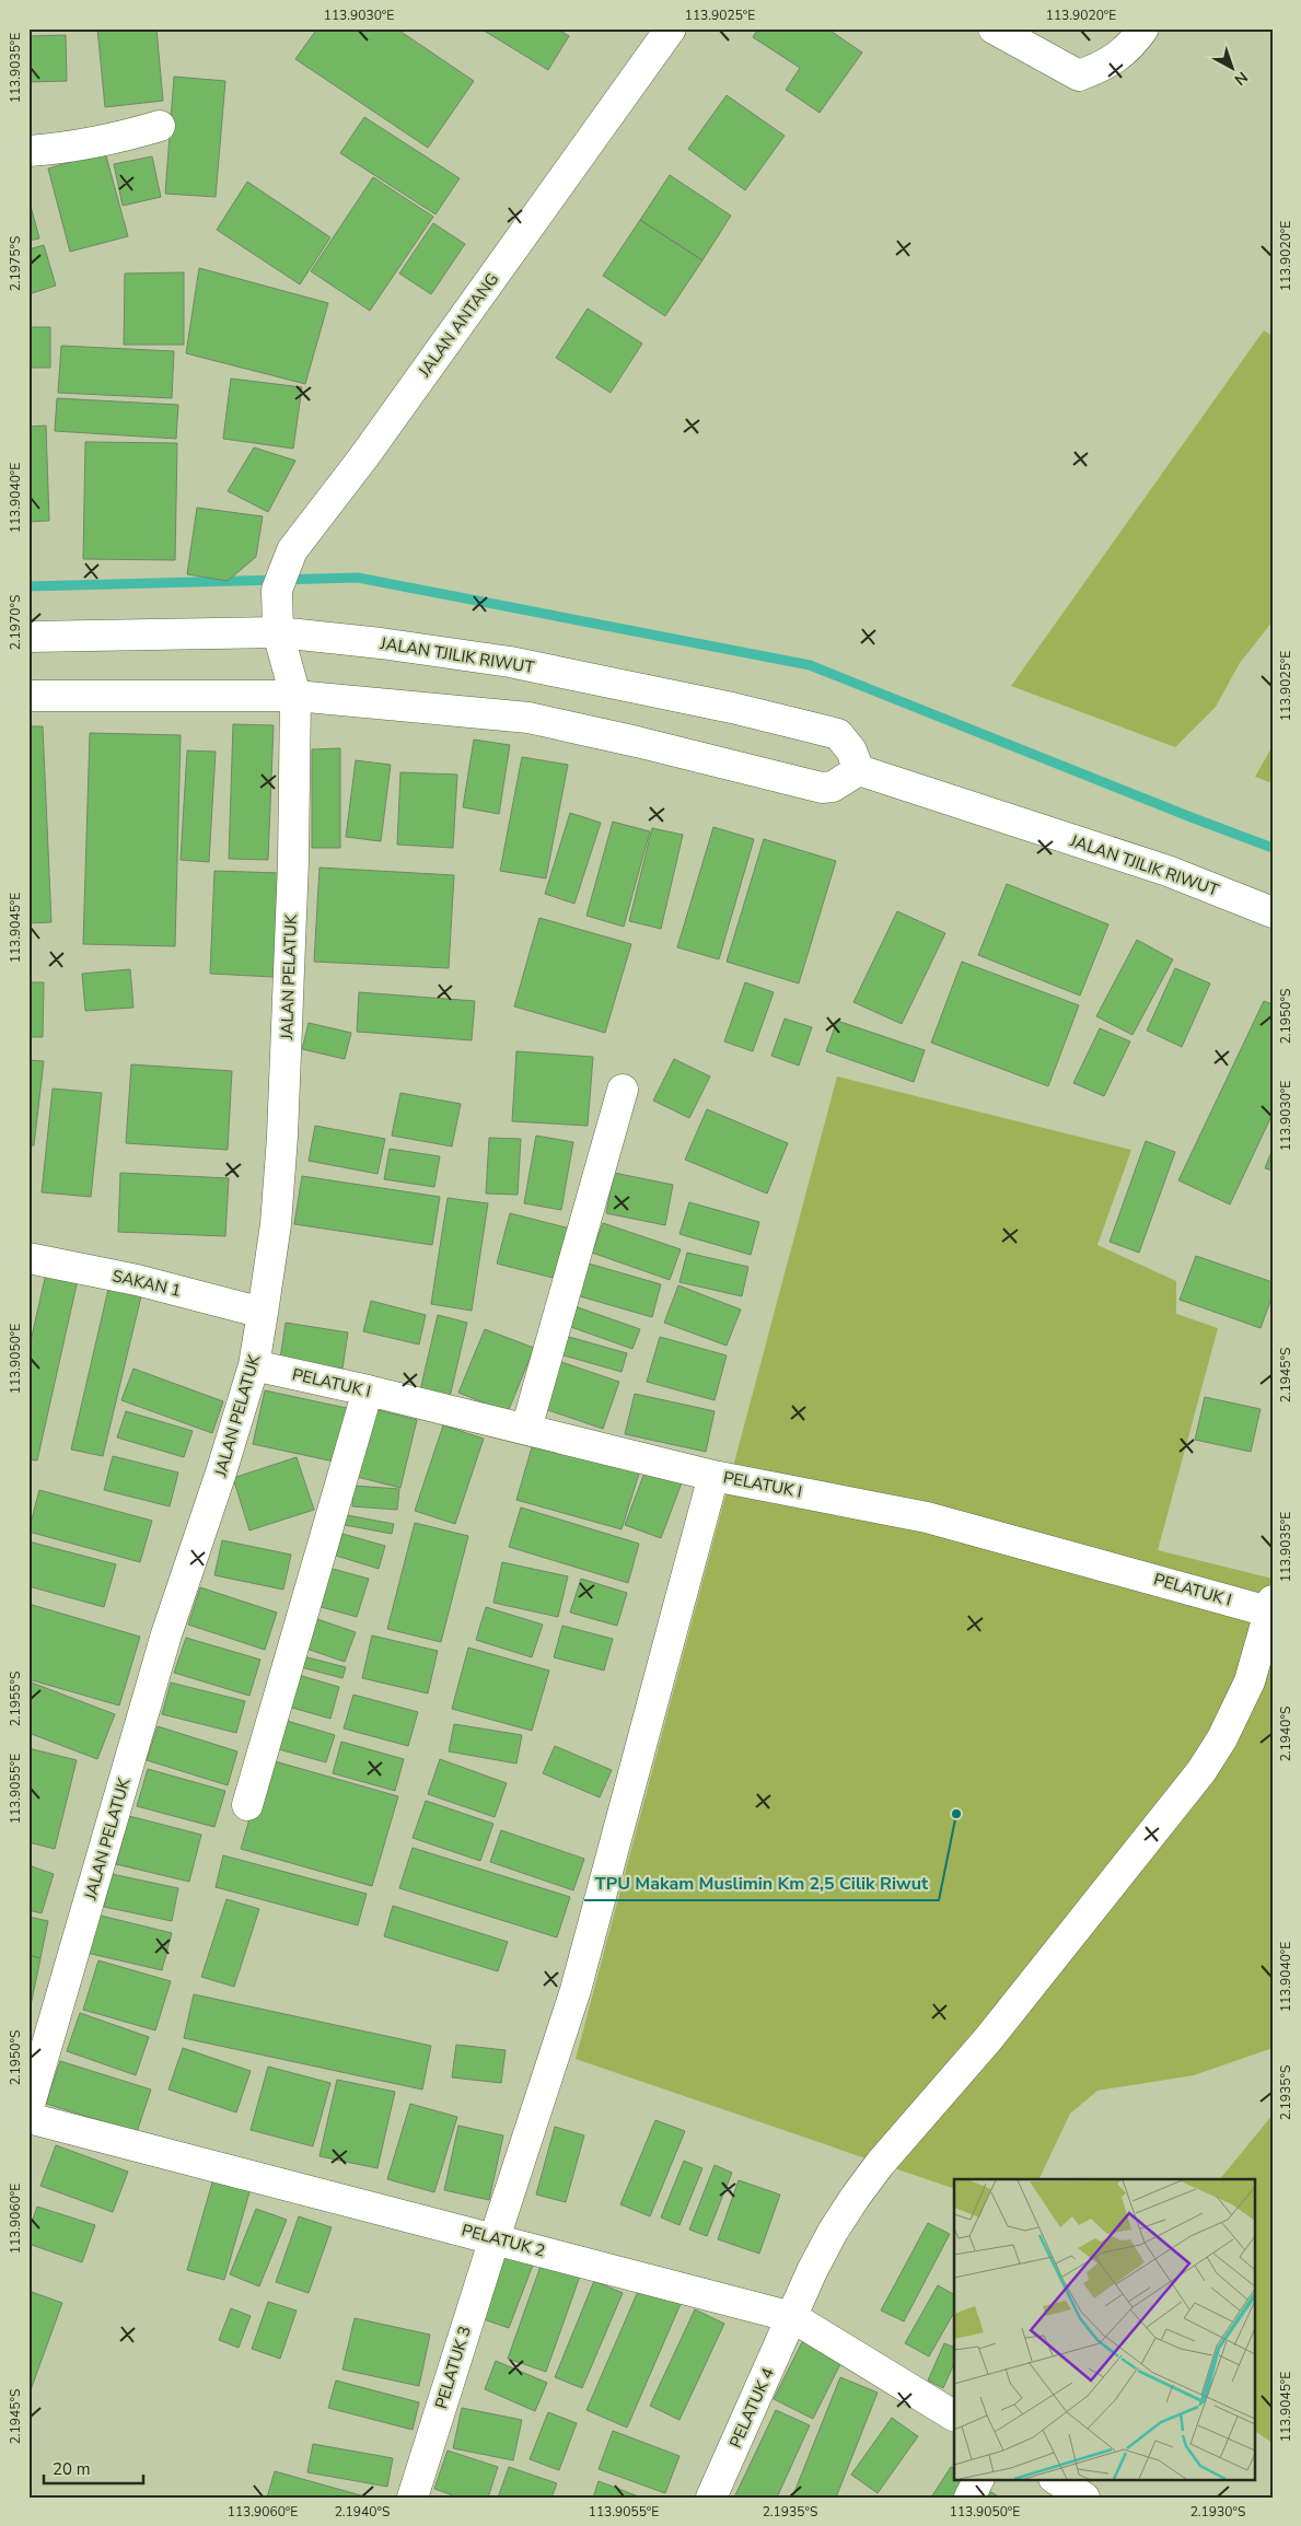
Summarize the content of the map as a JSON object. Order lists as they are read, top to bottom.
{
  "streets": {
    "main road": [
      "JALAN ANTANG",
      "JALAN TJILIK RIWUT",
      "JALAN PELATUK",
      "SAKAN 1",
      "PELATUK I",
      "PELATUK 2",
      "PELATUK 3",
      "PELATUK 4"
    ]
  },
  "crossings": [
    ["JALAN ANTANG", "JALAN TJILIK RIWUT"],
    ["JALAN ANTANG", "JALAN PELATUK"],
    ["JALAN PELATUK", "SAKAN 1"],
    ["JALAN PELATUK", "PELATUK I"],
    ["PELATUK I", "PELATUK 3"],
    ["PELATUK I", "PELATUK 4"],
    ["PELATUK 2", "PELATUK 3"],
    ["PELATUK 2", "PELATUK 4"]
  ],
  "places": ["TPU Makam Muslimin Km 2,5 Cilik Riwut"],
  "scale_bar": "20 m",
  "north": "bottom right",
  "coordinates": [
    "113.9030°E",
    "113.9025°E",
    "113.9020°E",
    "113.9035°E",
    "2.1975°S",
    "113.9040°E",
    "2.1970°S",
    "113.9045°E",
    "2.1950°S",
    "113.9050°E",
    "2.1945°S",
    "2.1955°S",
    "2.1940°S",
    "113.9055°E",
    "2.1935°S",
    "113.9060°E",
    "2.1930°S"
  ]
}
